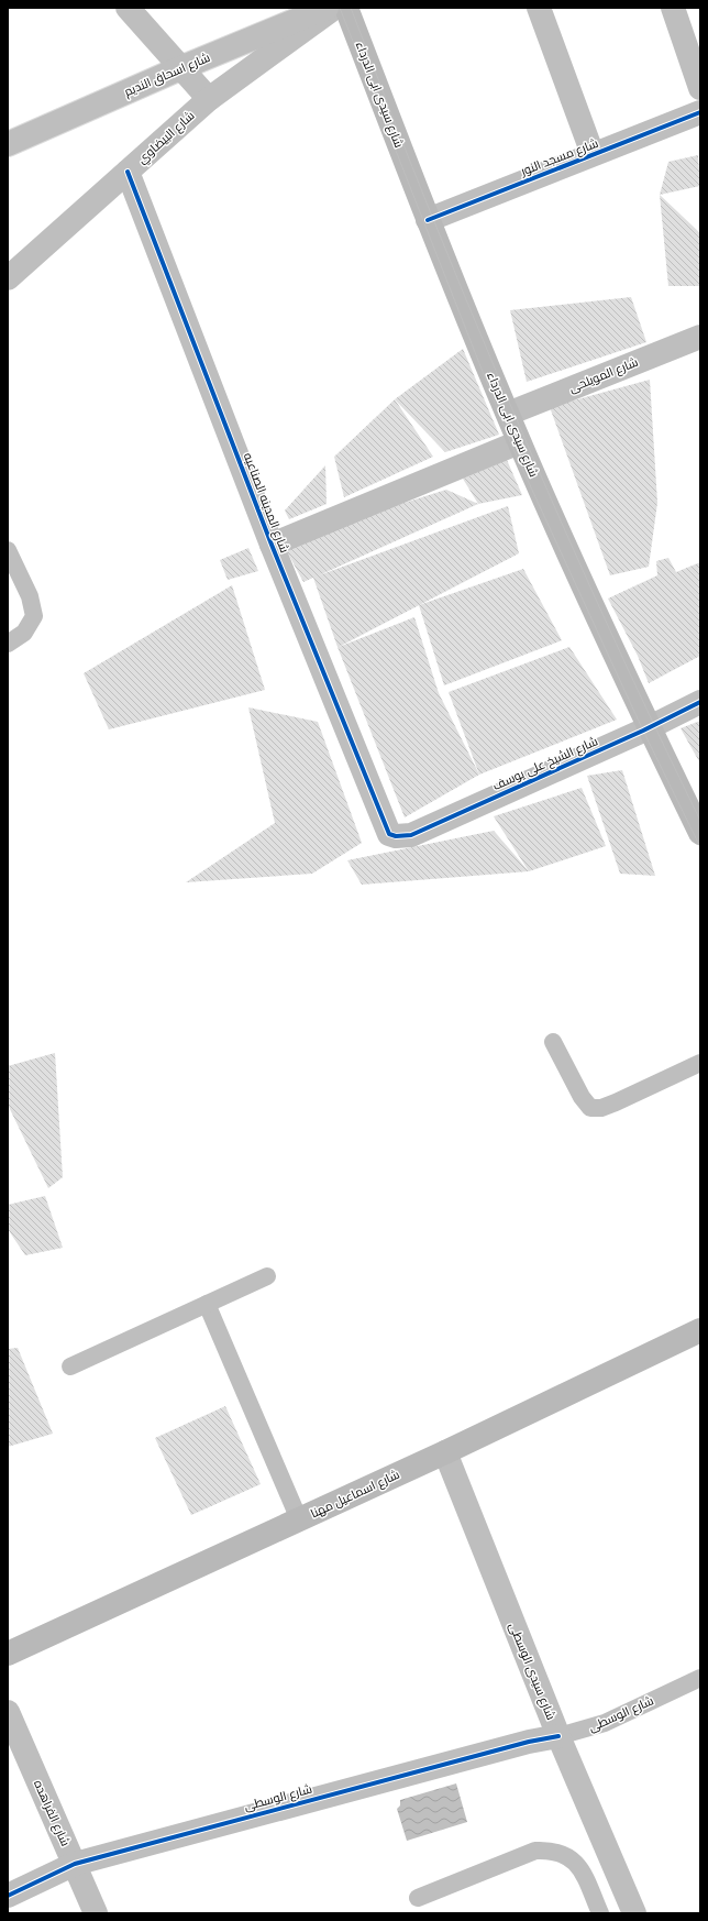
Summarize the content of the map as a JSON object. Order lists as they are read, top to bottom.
{
  "streets": {
    "main road": ["شارع سيدى ابى الدرداء", "شارع اسماعيل مهنا"],
    "street": [
      "شارع اسحاق النديم",
      "شارع البيضاوي",
      "شارع مسجد النور",
      "شارع المويلحى",
      "شارع المدينه الصناعيه",
      "شارع الشيخ على يوسف",
      "شارع سيدى الوسطى",
      "شارع الوسطى",
      "شارع الفراهده"
    ]
  },
  "crossings": [
    ["شارع سيدى ابى الدرداء", "شارع مسجد النور"],
    ["شارع سيدى ابى الدرداء", "شارع المويلحى"],
    ["شارع سيدى ابى الدرداء", "شارع الشيخ على يوسف"],
    ["شارع البيضاوي", "شارع المدينه الصناعيه"],
    ["شارع المدينه الصناعيه", "شارع الشيخ على يوسف"],
    ["شارع اسماعيل مهنا", "شارع سيدى الوسطى"],
    ["شارع سيدى الوسطى", "شارع الوسطى"],
    ["شارع الوسطى", "شارع الفراهده"]
  ]
}
